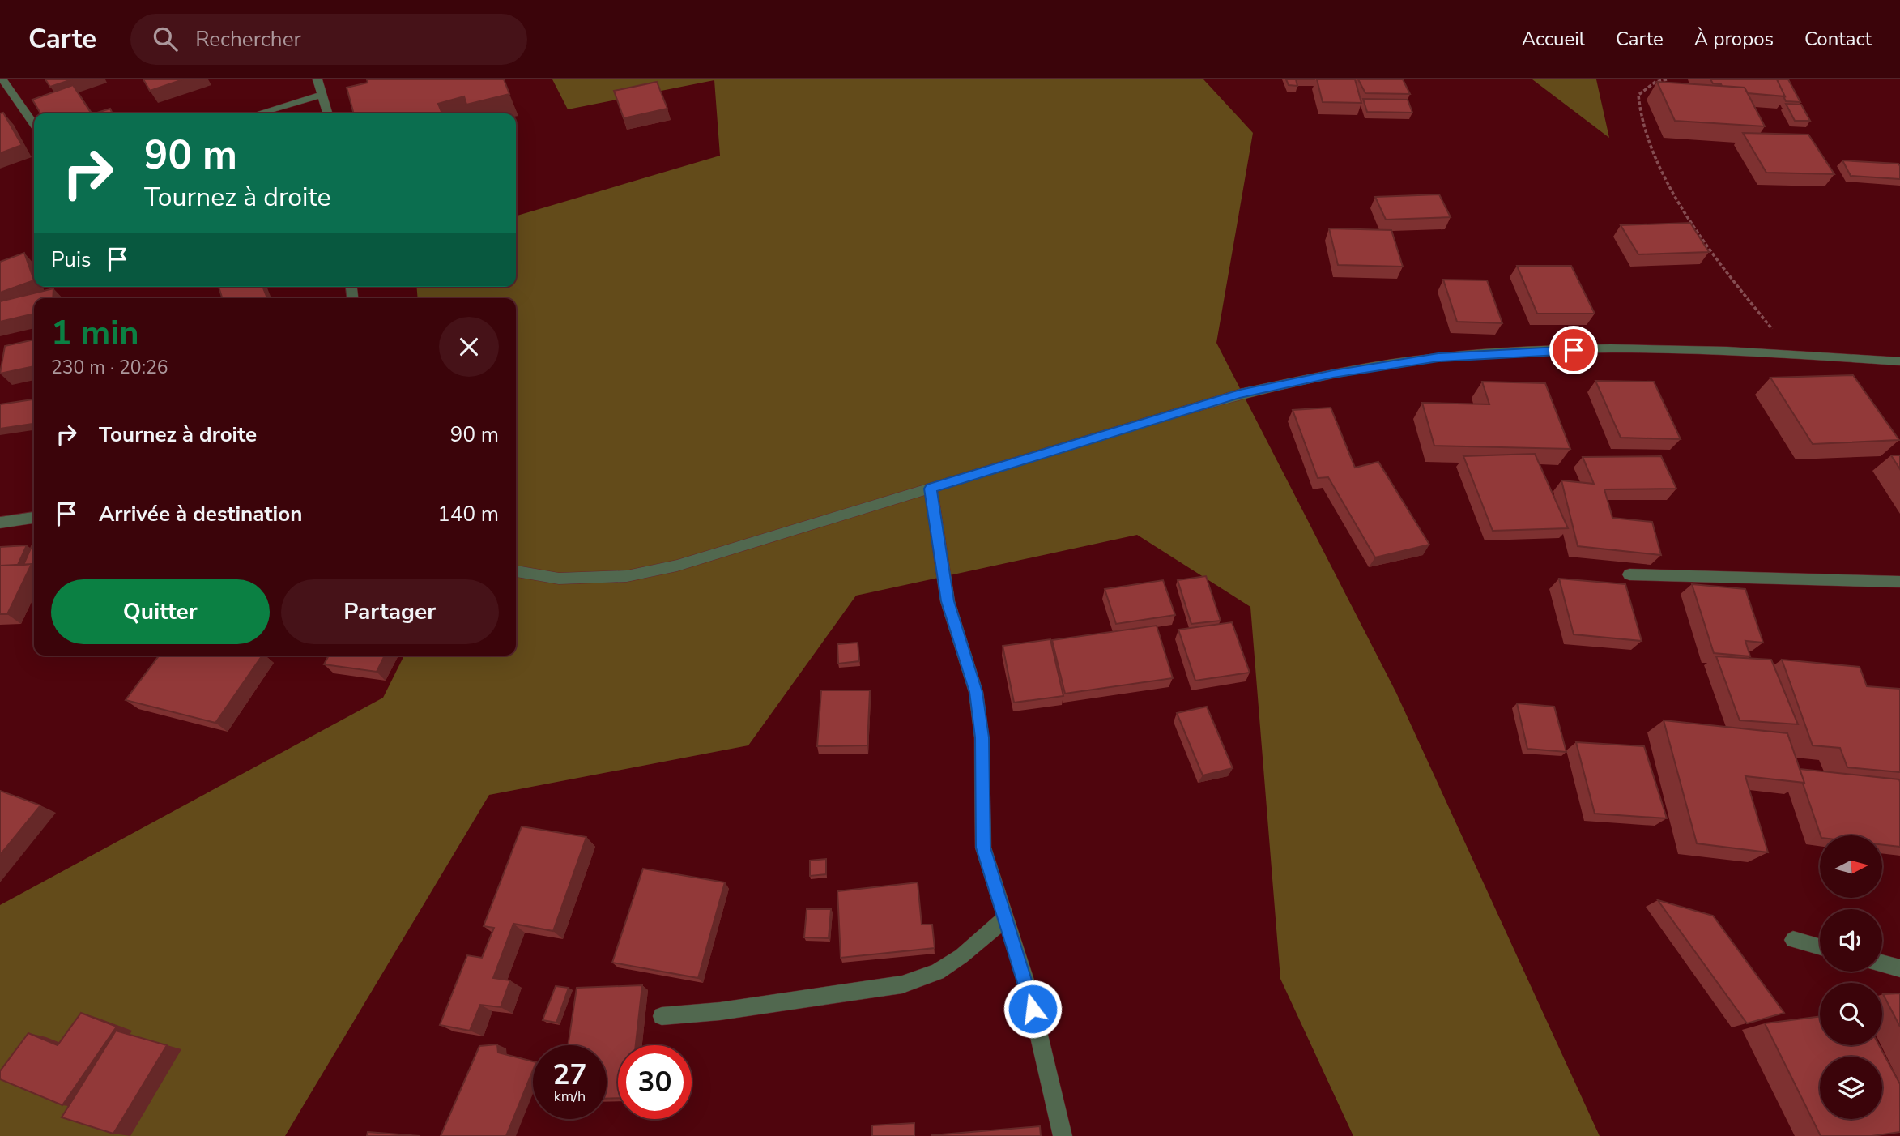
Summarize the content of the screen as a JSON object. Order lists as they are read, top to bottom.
{
  "north": "right",
  "page": {
    "header": "Carte",
    "search": "Rechercher",
    "nav": [
      "Accueil",
      "Carte",
      "À propos",
      "Contact"
    ],
    "turn": ["90 m", "Tournez à droite"],
    "then": "Puis",
    "heading": ["1 min", "230 m · 20:26"],
    "list": [
      {
        "name": "Tournez à droite",
        "value": "90 m"
      },
      {
        "name": "Arrivée à destination",
        "value": "140 m"
      }
    ],
    "buttons": ["Quitter", "Partager"],
    "speed": "27 km/h",
    "limit": "30"
  }
}
